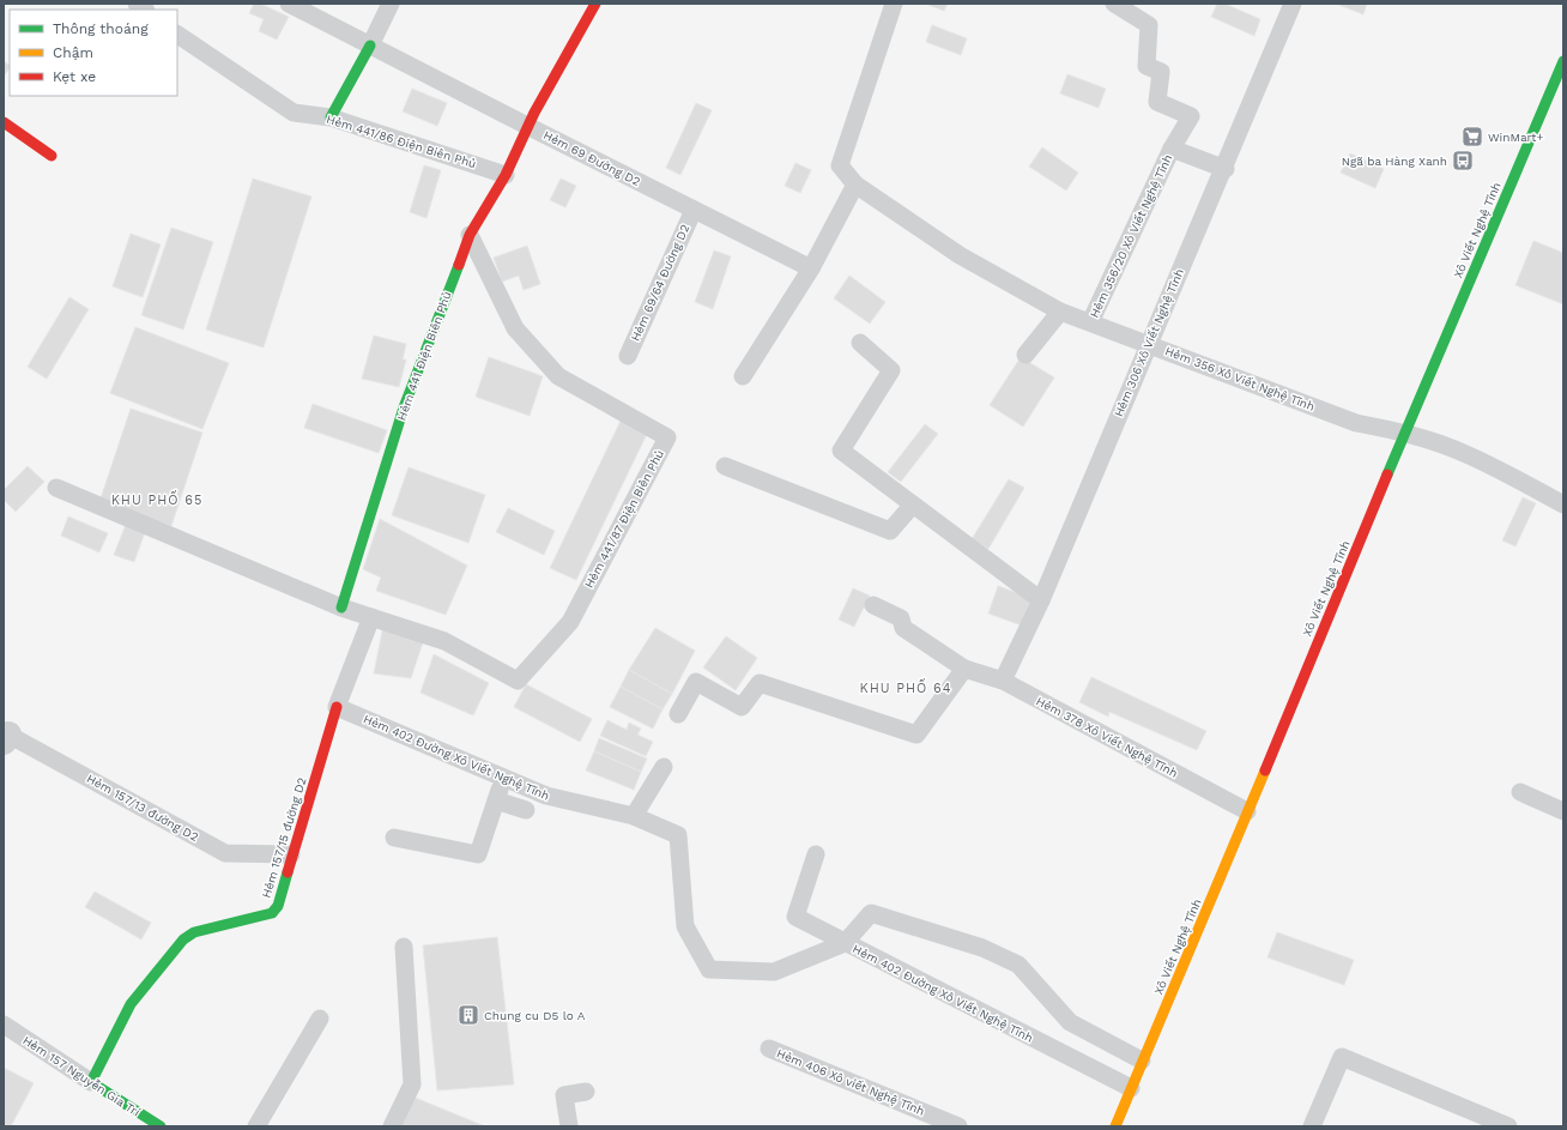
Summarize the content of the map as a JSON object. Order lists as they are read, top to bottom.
{
  "streets": {
    "street": [
      "Xô Viết Nghệ Tĩnh",
      "Hẻm 441 Điện Biên Phủ",
      "Hẻm 157/15 đường D2",
      "Hẻm 157 Nguyễn Gia Trí"
    ],
    "lane": [
      "Hẻm 441/86 Điện Biên Phủ",
      "Hẻm 69 Đường D2",
      "Hẻm 356/20 Xô Viết Nghệ Tĩnh",
      "Hẻm 69/64 Đường D2",
      "Hẻm 306 Xô Viết Nghệ Tĩnh",
      "Hẻm 356 Xô Viết Nghệ Tĩnh",
      "Hẻm 441/87 Điện Biên Phủ",
      "Hẻm 378 Xô Viết Nghệ Tĩnh",
      "Hẻm 402 Đường Xô Viết Nghệ Tĩnh",
      "Hẻm 157/13 đường D2",
      "Hẻm 406 Xô viết Nghệ Tĩnh"
    ]
  },
  "crossings": [
    ["Hẻm 441/86 Điện Biên Phủ", "Hẻm 441 Điện Biên Phủ"],
    ["Hẻm 69 Đường D2", "Hẻm 69/64 Đường D2"],
    ["Hẻm 69 Đường D2", "Hẻm 441 Điện Biên Phủ"],
    ["Xô Viết Nghệ Tĩnh", "Hẻm 356 Xô Viết Nghệ Tĩnh"],
    ["Xô Viết Nghệ Tĩnh", "Hẻm 378 Xô Viết Nghệ Tĩnh"],
    ["Xô Viết Nghệ Tĩnh", "Hẻm 402 Đường Xô Viết Nghệ Tĩnh"],
    ["Hẻm 356/20 Xô Viết Nghệ Tĩnh", "Hẻm 356 Xô Viết Nghệ Tĩnh"],
    ["Hẻm 306 Xô Viết Nghệ Tĩnh", "Hẻm 356 Xô Viết Nghệ Tĩnh"],
    ["Hẻm 306 Xô Viết Nghệ Tĩnh", "Hẻm 378 Xô Viết Nghệ Tĩnh"],
    ["Hẻm 441 Điện Biên Phủ", "Hẻm 441/87 Điện Biên Phủ"],
    ["Hẻm 402 Đường Xô Viết Nghệ Tĩnh", "Hẻm 157/15 đường D2"],
    ["Hẻm 157/13 đường D2", "Hẻm 157/15 đường D2"],
    ["Hẻm 157/15 đường D2", "Hẻm 157 Nguyễn Gia Trí"]
  ],
  "districts": ["KHU PHỐ 65", "KHU PHỐ 64"],
  "places": {
    "supermarket": ["WinMart+"],
    "bus stop": ["Ngã ba Hàng Xanh"],
    "building": ["Chung cu D5 lo A"]
  },
  "legend": ["Thông thoáng", "Chậm", "Kẹt xe"]
}
